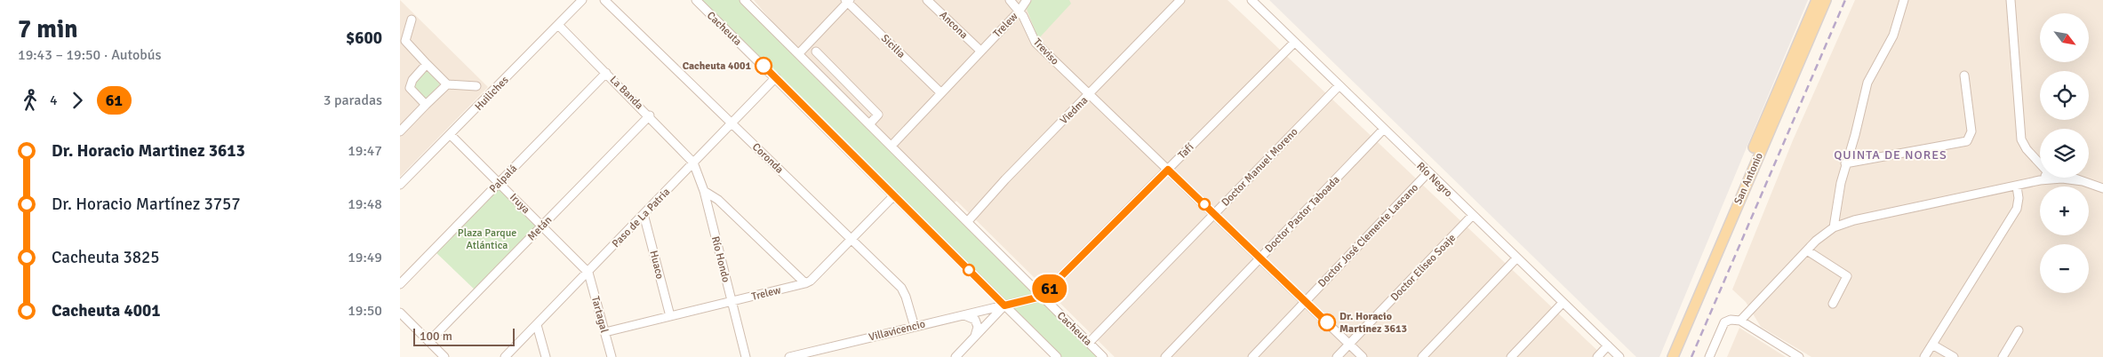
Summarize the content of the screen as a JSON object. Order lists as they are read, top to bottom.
{
  "streets": {
    "main road": ["San Antonio"],
    "street": [
      "Ancona",
      "Trelew",
      "Cacheuta",
      "Sicilia",
      "Treviso",
      "La Banda",
      "Huiliches",
      "Viedma",
      "Tafí",
      "Coronda",
      "Doctor Manuel Moreno",
      "Palpalá",
      "Río Negro",
      "Iruya",
      "Doctor Pastor Taboada",
      "Paso de La Patria",
      "Metán",
      "Doctor José Clemente Lascano",
      "Río Hondo",
      "Huaco",
      "Doctor Eliseo Soaje",
      "Tartagal",
      "Villavicencio"
    ]
  },
  "crossings": [
    ["Ancona", "Trelew"],
    ["Trelew", "Cacheuta"],
    ["Trelew", "Sicilia"],
    ["Trelew", "Treviso"],
    ["Trelew", "Coronda"],
    ["Trelew", "Río Hondo"],
    ["Trelew", "Huaco"],
    ["Trelew", "Tartagal"],
    ["Cacheuta", "Viedma"],
    ["Cacheuta", "Tafí"],
    ["Cacheuta", "Doctor Manuel Moreno"],
    ["Cacheuta", "Paso de La Patria"],
    ["Cacheuta", "Villavicencio"],
    ["Treviso", "Viedma"],
    ["Treviso", "Tafí"],
    ["Treviso", "Doctor Manuel Moreno"],
    ["Treviso", "Doctor Pastor Taboada"],
    ["Treviso", "Doctor José Clemente Lascano"],
    ["Treviso", "Doctor Eliseo Soaje"],
    ["La Banda", "Huiliches"],
    ["La Banda", "Palpalá"],
    ["La Banda", "Paso de La Patria"],
    ["La Banda", "Metán"],
    ["La Banda", "Río Hondo"],
    ["Huiliches", "Iruya"],
    ["Tafí", "Río Negro"],
    ["Coronda", "Paso de La Patria"],
    ["Coronda", "Villavicencio"],
    ["Doctor Manuel Moreno", "Río Negro"],
    ["Palpalá", "Iruya"],
    ["Río Negro", "Doctor Pastor Taboada"],
    ["Río Negro", "Doctor José Clemente Lascano"],
    ["Río Negro", "Doctor Eliseo Soaje"],
    ["Iruya", "Paso de La Patria"],
    ["Iruya", "Metán"],
    ["Iruya", "Tartagal"],
    ["Paso de La Patria", "Río Hondo"],
    ["Paso de La Patria", "Huaco"],
    ["Paso de La Patria", "Tartagal"]
  ],
  "districts": ["QUINTA DE NORES"],
  "parks": ["Plaza Parque Atlántica"],
  "places": ["Cacheuta 4001", "Dr. Horacio Martinez 3613"],
  "lines": ["bus line 61"],
  "scale_bar": "100 m",
  "north": "bottom right",
  "page": {
    "heading": ["7 min", "19:43 – 19:50 · Autobús", "$600"],
    "on_map": "61",
    "map_buttons": ["+", "−"],
    "legs": ["4", "61", "3 paradas"],
    "list": [
      {
        "name": "Dr. Horacio Martinez 3613",
        "value": "19:47"
      },
      {
        "name": "Dr. Horacio Martínez 3757",
        "value": "19:48"
      },
      {
        "name": "Cacheuta 3825",
        "value": "19:49"
      },
      {
        "name": "Cacheuta 4001",
        "value": "19:50"
      }
    ],
    "scale": "100 m"
  }
}
